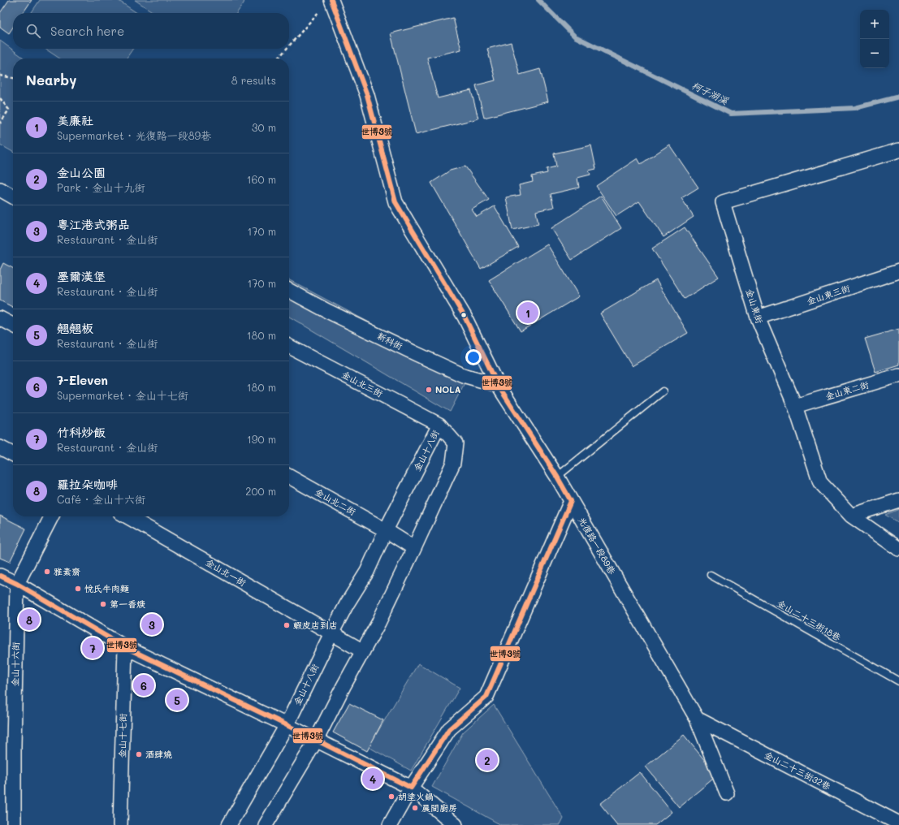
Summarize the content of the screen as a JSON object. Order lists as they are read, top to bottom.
{
  "streets": {
    "street": [
      "金山東三街",
      "金山東街",
      "新科街",
      "金山北三街",
      "金山東二街",
      "金山十八街",
      "金山北二街",
      "光復路一段89巷",
      "金山北一街",
      "金山十六街",
      "金山十七街",
      "金山二十三街32巷"
    ],
    "lane": ["金山二十三街18巷"]
  },
  "crossings": [
    ["金山東三街", "金山東街"],
    ["金山東街", "金山東二街"],
    ["新科街", "光復路一段89巷"],
    ["金山北三街", "金山十八街"],
    ["金山十八街", "金山北二街"],
    ["金山十八街", "金山北一街"],
    ["光復路一段89巷", "金山二十三街32巷"]
  ],
  "water": ["柯子湖溪"],
  "places": [
    "NOLA",
    "雅素齋",
    "悅氏牛肉麵",
    "第一香焿",
    "蝦皮店到店",
    "酒肆燒",
    "胡塗火鍋",
    "晨間廚房"
  ],
  "lines": ["transit line 世博3號"],
  "page": {
    "map_buttons": ["+", "−"],
    "search": "Search here",
    "heading": ["Nearby", "8 results"],
    "list": [
      {
        "mark": "1",
        "name": "美廉社",
        "note": "Supermarket · 光復路一段89巷",
        "value": "30 m"
      },
      {
        "mark": "2",
        "name": "金山公園",
        "note": "Park · 金山十九街",
        "value": "160 m"
      },
      {
        "mark": "3",
        "name": "粵江港式粥品",
        "note": "Restaurant · 金山街",
        "value": "170 m"
      },
      {
        "mark": "4",
        "name": "墨爾漢堡",
        "note": "Restaurant · 金山街",
        "value": "170 m"
      },
      {
        "mark": "5",
        "name": "翹翹板",
        "note": "Restaurant · 金山街",
        "value": "180 m"
      },
      {
        "mark": "6",
        "name": "7-Eleven",
        "note": "Supermarket · 金山十七街",
        "value": "180 m"
      },
      {
        "mark": "7",
        "name": "竹科炒飯",
        "note": "Restaurant · 金山街",
        "value": "190 m"
      },
      {
        "mark": "8",
        "name": "羅拉朵咖啡",
        "note": "Café · 金山十六街",
        "value": "200 m"
      }
    ],
    "pins": [
      "1",
      "8",
      "3",
      "7",
      "6",
      "5",
      "2",
      "4"
    ]
  }
}
